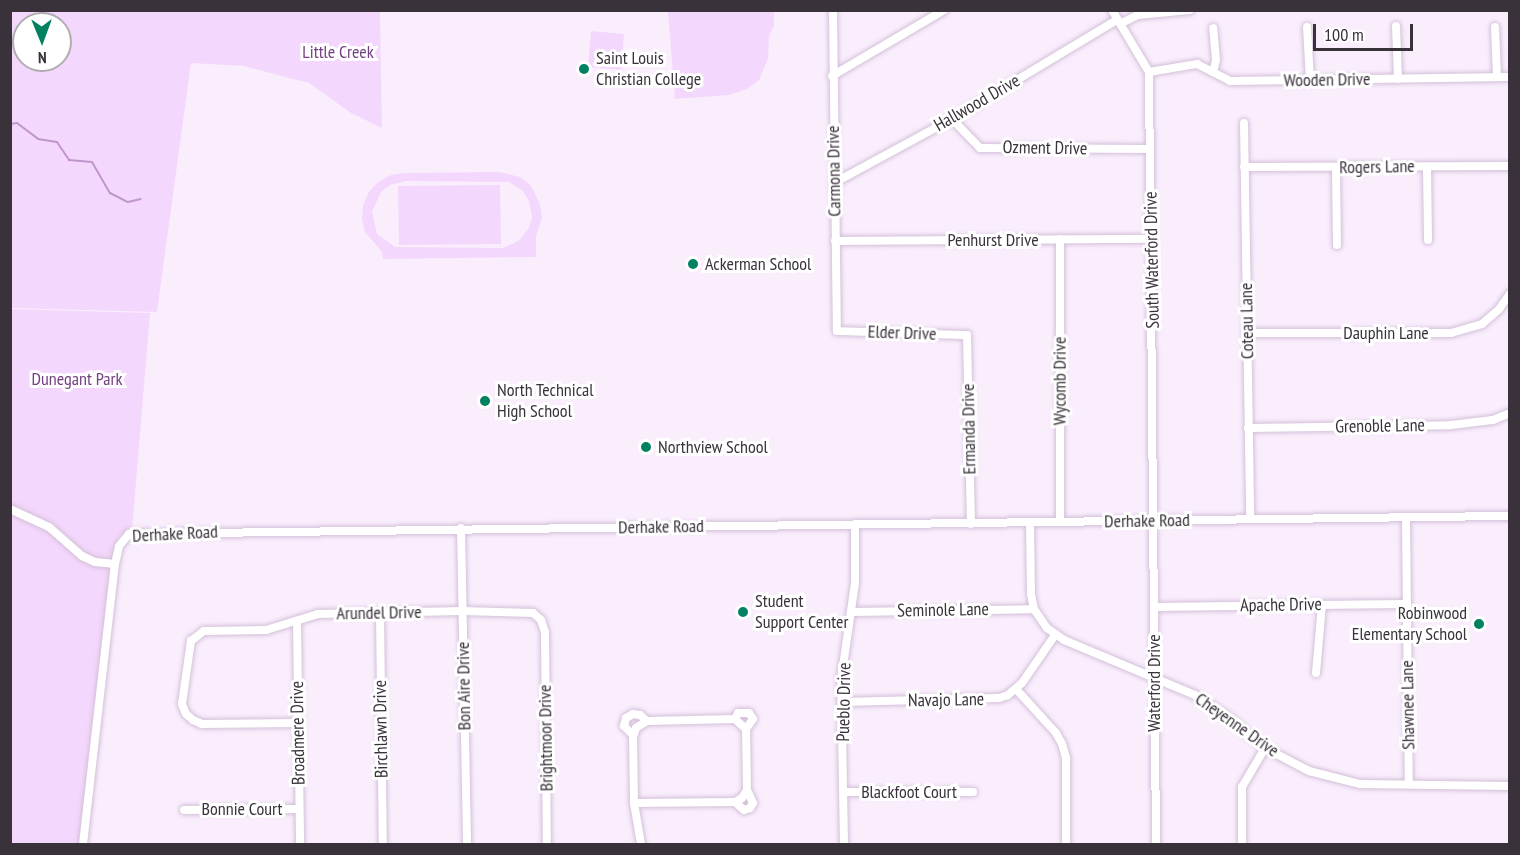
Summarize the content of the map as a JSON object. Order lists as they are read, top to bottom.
{
  "streets": {
    "street": [
      "Wooden Drive",
      "Hallwood Drive",
      "Ozment Drive",
      "Rogers Lane",
      "Carmona Drive",
      "Penhurst Drive",
      "South Waterford Drive",
      "Coteau Lane",
      "Elder Drive",
      "Dauphin Lane",
      "Wycomb Drive",
      "Grenoble Lane",
      "Ermanda Drive",
      "Derhake Road",
      "Apache Drive",
      "Seminole Lane",
      "Arundel Drive",
      "Waterford Drive",
      "Bon Aire Drive",
      "Navajo Lane",
      "Pueblo Drive",
      "Shawnee Lane",
      "Cheyenne Drive",
      "Birchlawn Drive",
      "Broadmere Drive",
      "Brightmoor Drive",
      "Blackfoot Court",
      "Bonnie Court"
    ]
  },
  "crossings": [
    ["Wooden Drive", "South Waterford Drive"],
    ["Hallwood Drive", "Ozment Drive"],
    ["Hallwood Drive", "Carmona Drive"],
    ["Ozment Drive", "South Waterford Drive"],
    ["Rogers Lane", "Coteau Lane"],
    ["Carmona Drive", "Penhurst Drive"],
    ["Carmona Drive", "Elder Drive"],
    ["Penhurst Drive", "South Waterford Drive"],
    ["Penhurst Drive", "Wycomb Drive"],
    ["South Waterford Drive", "Derhake Road"],
    ["South Waterford Drive", "Waterford Drive"],
    ["Coteau Lane", "Dauphin Lane"],
    ["Coteau Lane", "Grenoble Lane"],
    ["Coteau Lane", "Derhake Road"],
    ["Elder Drive", "Ermanda Drive"],
    ["Wycomb Drive", "Derhake Road"],
    ["Ermanda Drive", "Derhake Road"],
    ["Derhake Road", "Waterford Drive"],
    ["Derhake Road", "Bon Aire Drive"],
    ["Derhake Road", "Pueblo Drive"],
    ["Derhake Road", "Shawnee Lane"],
    ["Apache Drive", "Waterford Drive"],
    ["Apache Drive", "Shawnee Lane"],
    ["Seminole Lane", "Pueblo Drive"],
    ["Seminole Lane", "Cheyenne Drive"],
    ["Arundel Drive", "Bon Aire Drive"],
    ["Arundel Drive", "Birchlawn Drive"],
    ["Arundel Drive", "Broadmere Drive"],
    ["Arundel Drive", "Brightmoor Drive"],
    ["Waterford Drive", "Cheyenne Drive"],
    ["Navajo Lane", "Pueblo Drive"],
    ["Pueblo Drive", "Blackfoot Court"],
    ["Shawnee Lane", "Cheyenne Drive"],
    ["Broadmere Drive", "Bonnie Court"]
  ],
  "parks": ["Little Creek", "Dunegant Park"],
  "places": [
    "Saint Louis Christian College",
    "Ackerman School",
    "North Technical High School",
    "Northview School",
    "Student Support Center",
    "Robinwood Elementary School"
  ],
  "scale_bar": "100 m",
  "north": "bottom"
}
